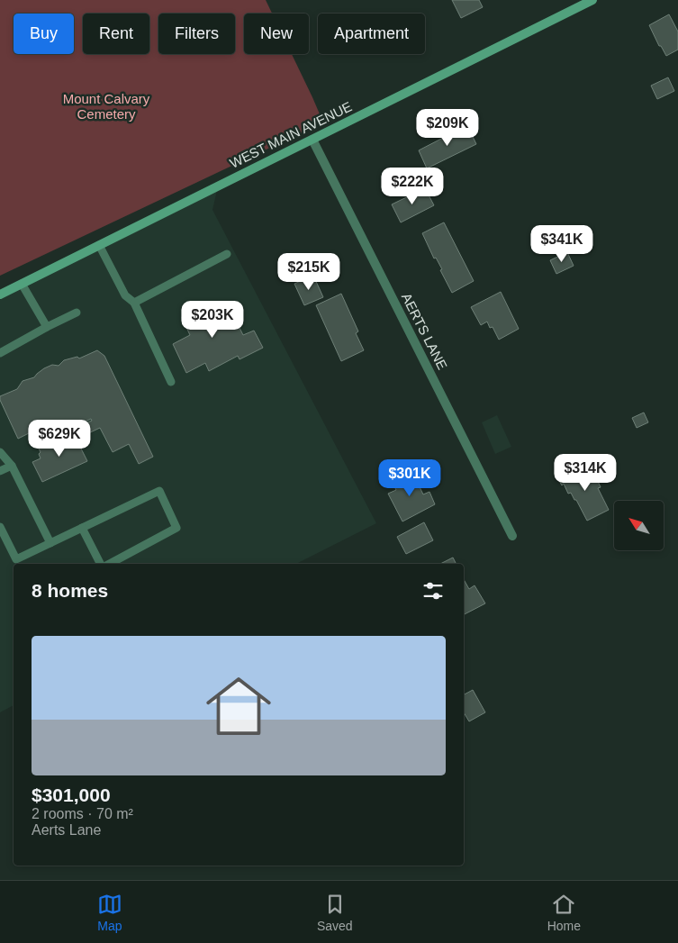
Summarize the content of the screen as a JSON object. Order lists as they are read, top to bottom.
{
  "streets": {
    "main road": ["WEST MAIN AVENUE"],
    "street": ["AERTS LANE"]
  },
  "crossings": [
    ["WEST MAIN AVENUE", "AERTS LANE"]
  ],
  "parks": ["Mount Calvary Cemetery"],
  "north": "top left",
  "page": {
    "chip": [
      "Buy",
      "Rent",
      "Filters",
      "New",
      "Apartment"
    ],
    "price": [
      "$209K",
      "$222K",
      "$341K",
      "$215K",
      "$203K",
      "$629K",
      "$314K",
      "$301K"
    ],
    "heading": "8 homes",
    "list": [
      {
        "name": "$301,000",
        "note": "2 rooms · 70 m² · Aerts Lane"
      }
    ],
    "tabs": ["Map", "Saved", "Home"]
  }
}
